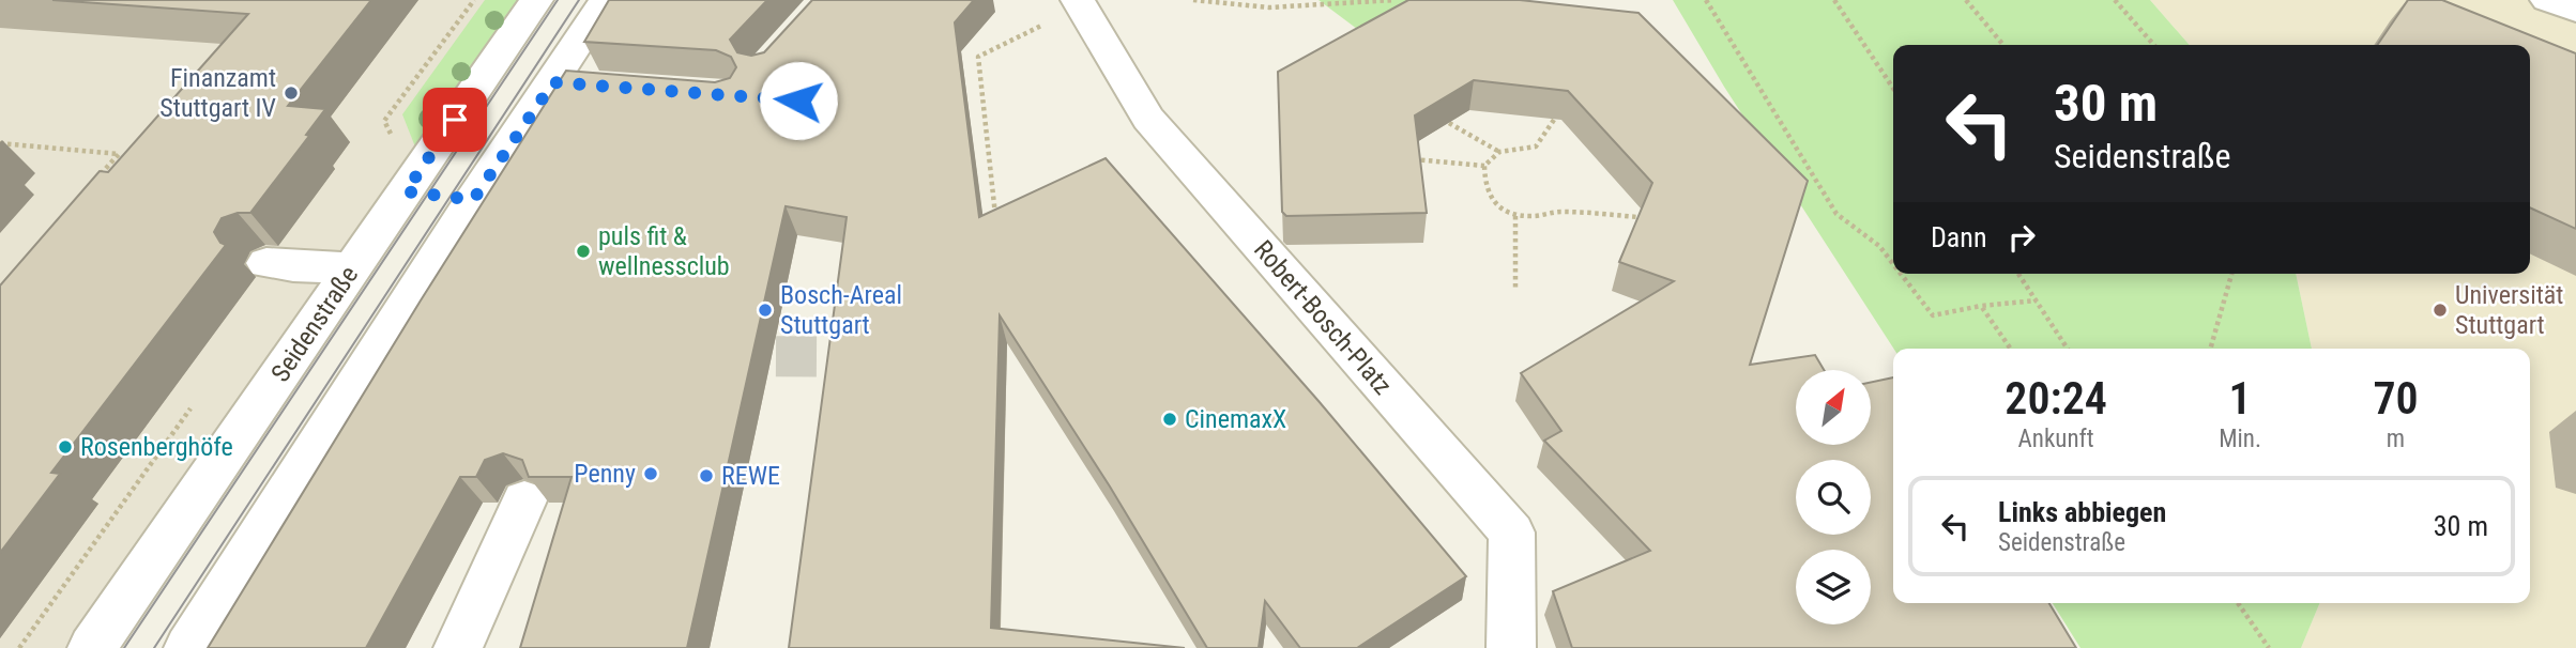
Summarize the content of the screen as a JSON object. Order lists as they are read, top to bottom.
{
  "streets": {
    "street": ["Robert-Bosch-Platz", "Seidenstraße"]
  },
  "places": [
    "Finanzamt Stuttgart IV",
    "puls fit & wellnessclub",
    "Bosch-Areal Stuttgart",
    "Universität Stuttgart",
    "CinemaxX",
    "Rosenberghöfe",
    "Penny",
    "REWE"
  ],
  "north": "top right",
  "page": {
    "turn": ["30 m", "Seidenstraße"],
    "then": "Dann",
    "eta": [
      "20:24",
      "Ankunft",
      "1",
      "Min.",
      "70",
      "m"
    ],
    "list": [
      {
        "name": "Links abbiegen",
        "note": "Seidenstraße",
        "value": "30 m"
      }
    ]
  }
}
